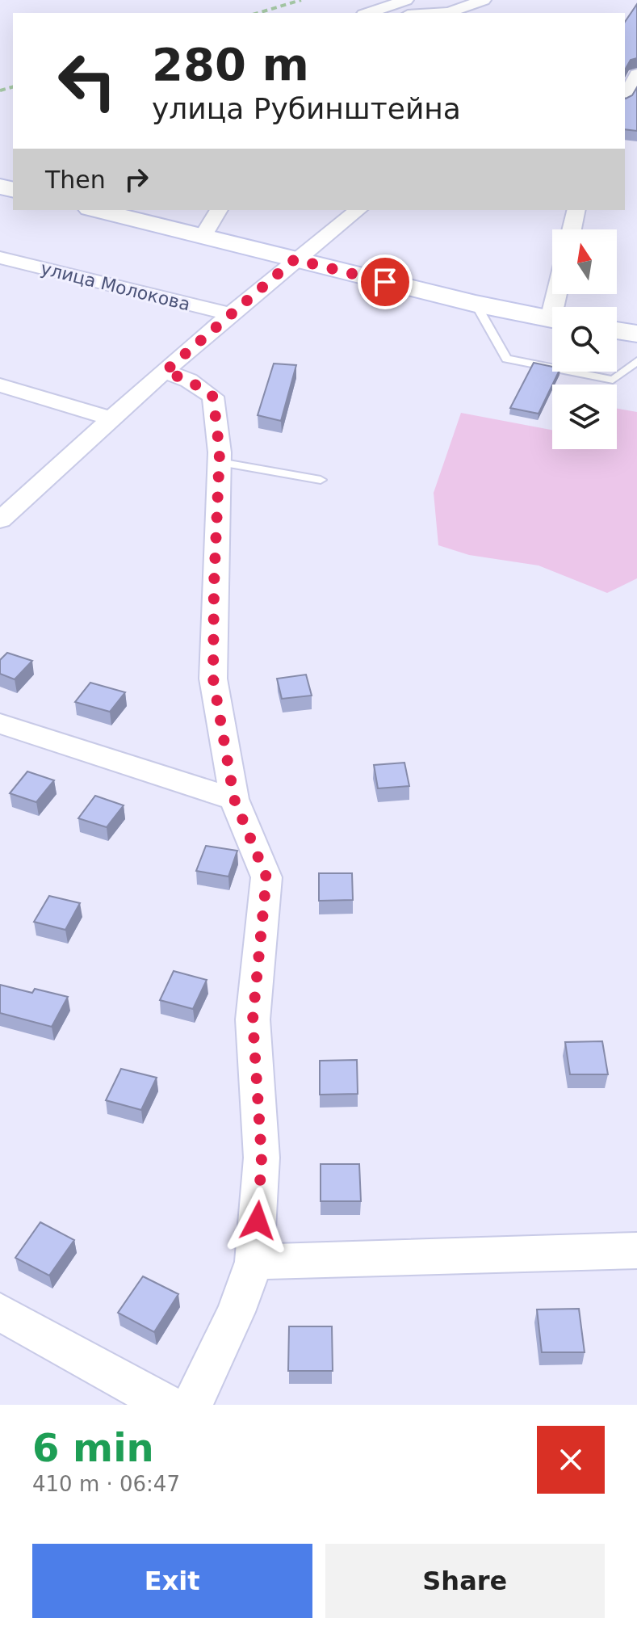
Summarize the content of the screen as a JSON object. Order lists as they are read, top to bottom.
{
  "streets": {
    "street": ["улица Молокова"]
  },
  "north": "top",
  "page": {
    "turn": ["280 m", "улица Рубинштейна"],
    "then": "Then",
    "heading": ["6 min", "410 m · 06:47"],
    "buttons": ["Exit", "Share"]
  }
}
